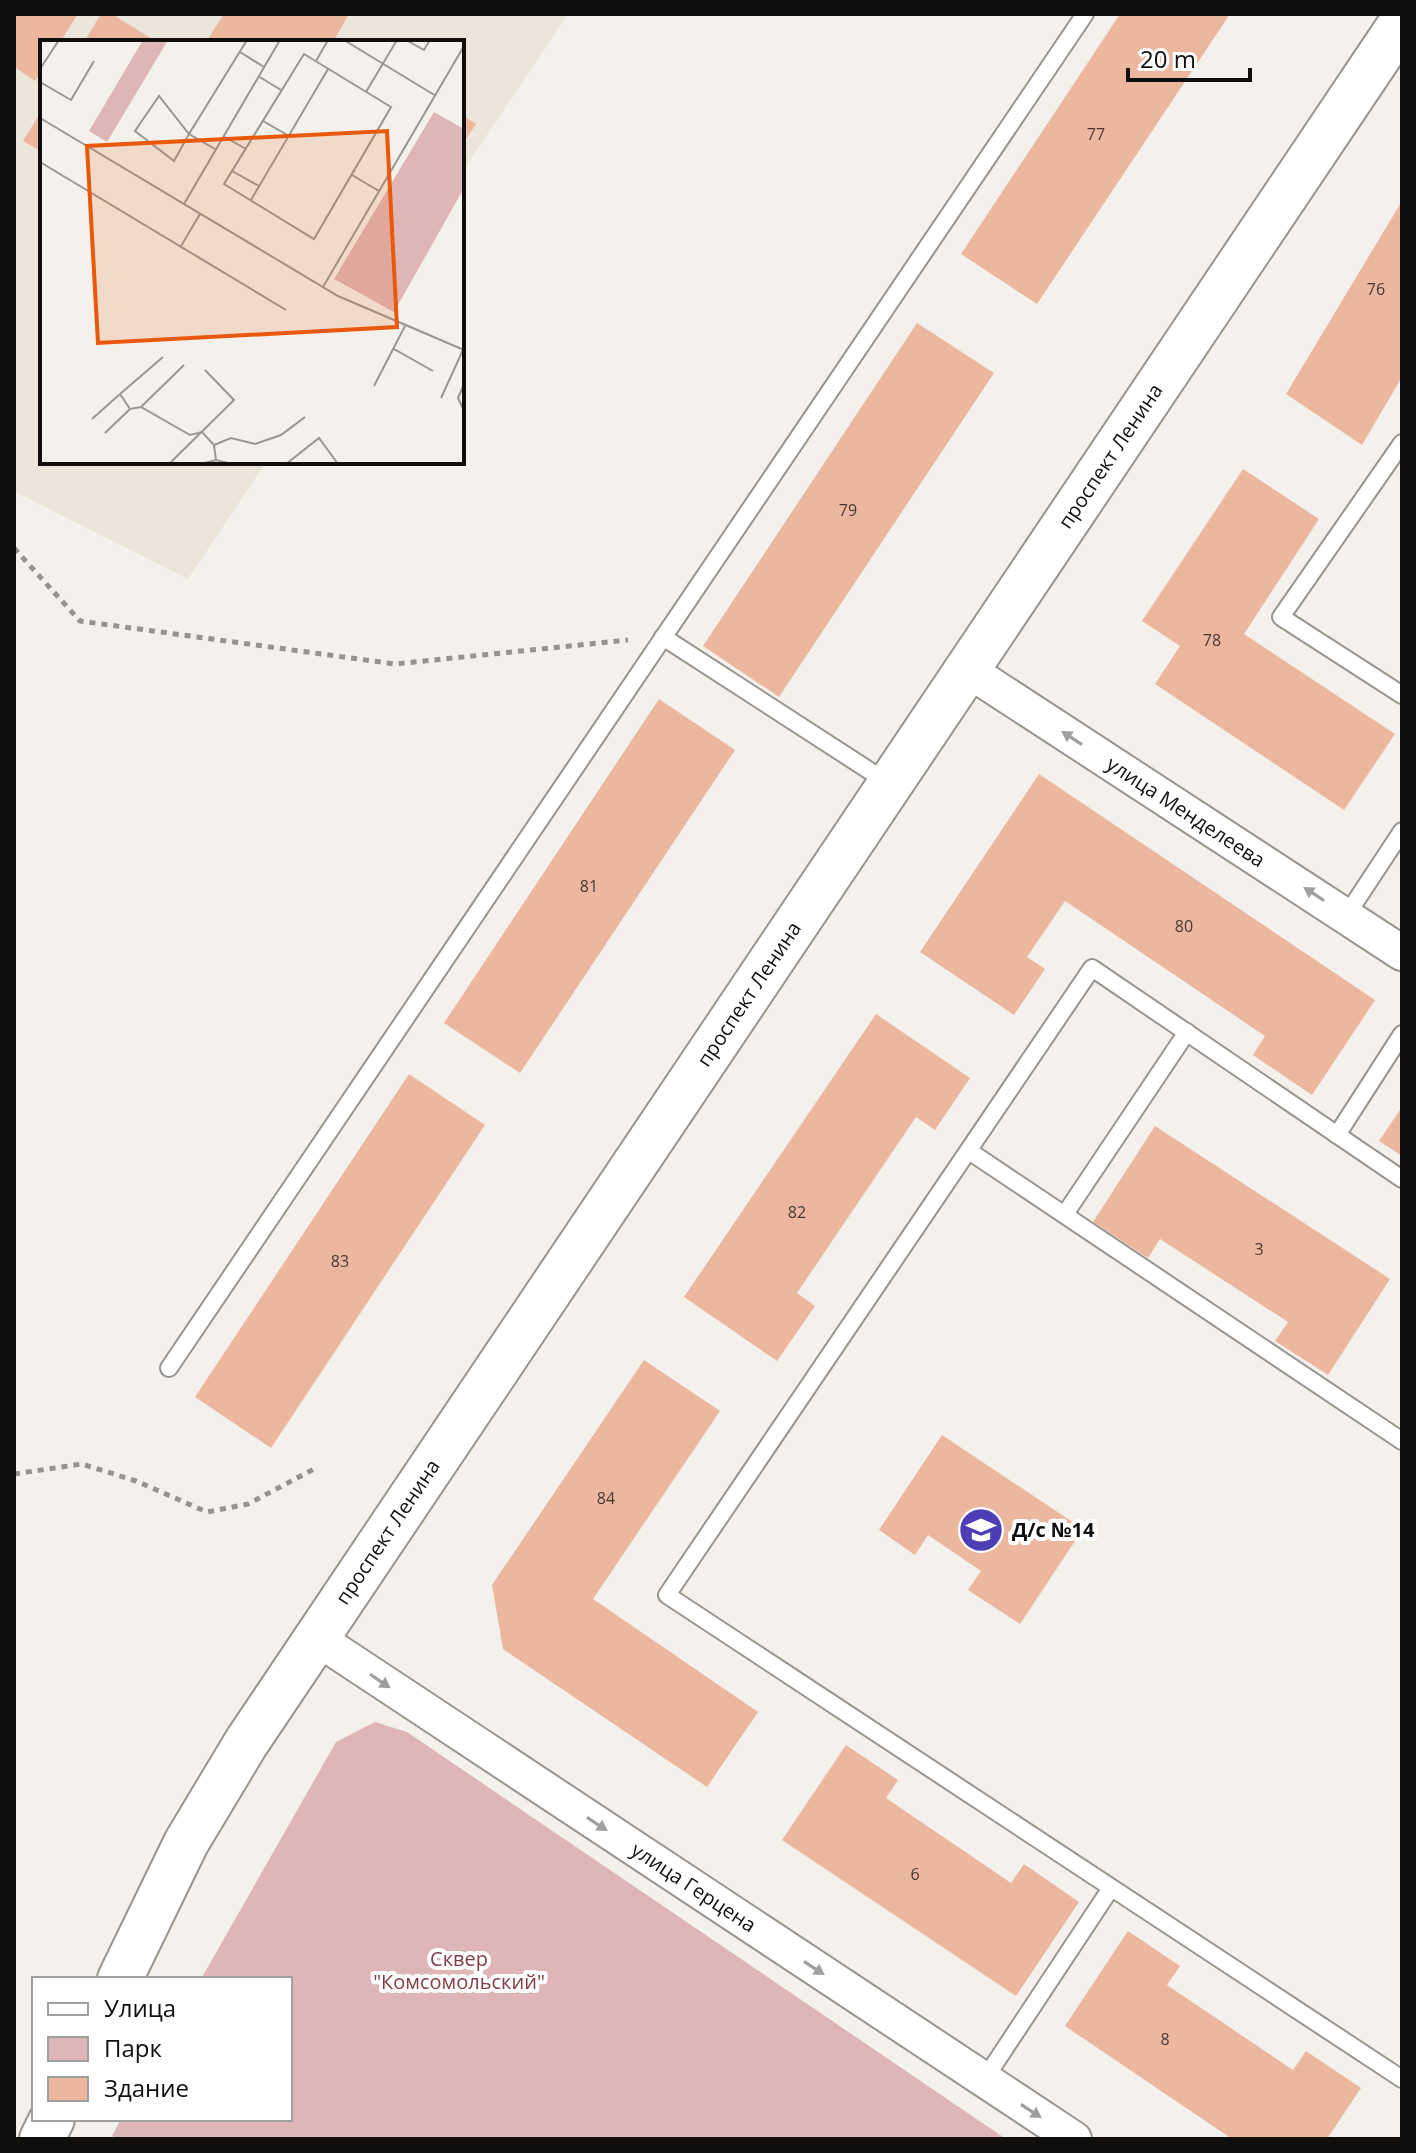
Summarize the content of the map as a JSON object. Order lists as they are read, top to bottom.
{
  "streets": {
    "street": ["проспект Ленина", "улица Менделеева", "улица Герцена"]
  },
  "crossings": [
    ["проспект Ленина", "улица Менделеева"],
    ["проспект Ленина", "улица Герцена"]
  ],
  "one_way": ["улица Менделеева", "улица Герцена"],
  "parks": ["Сквер \"Комсомольский\""],
  "places": {
    "school or university": ["Д/с №14"]
  },
  "house_numbers": [
    "77",
    "76",
    "79",
    "78",
    "81",
    "80",
    "82",
    "3",
    "83",
    "84",
    "6",
    "8"
  ],
  "legend": ["Улица", "Парк", "Здание"],
  "scale_bar": "20 m"
}
